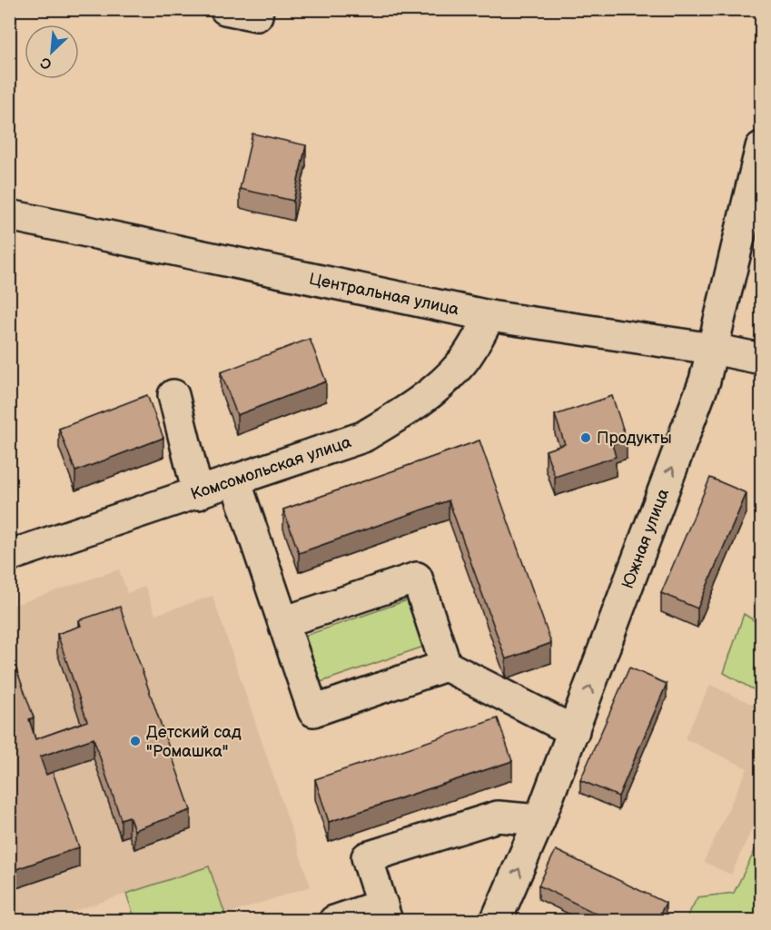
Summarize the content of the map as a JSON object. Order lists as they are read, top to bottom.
{
  "streets": {
    "street": ["Центральная улица", "Комсомольская улица", "Южная улица"]
  },
  "crossings": [
    ["Центральная улица", "Комсомольская улица"],
    ["Центральная улица", "Южная улица"]
  ],
  "one_way": ["Южная улица"],
  "places": ["Продукты", "Детский сад \"Ромашка\""],
  "north": "bottom left"
}
